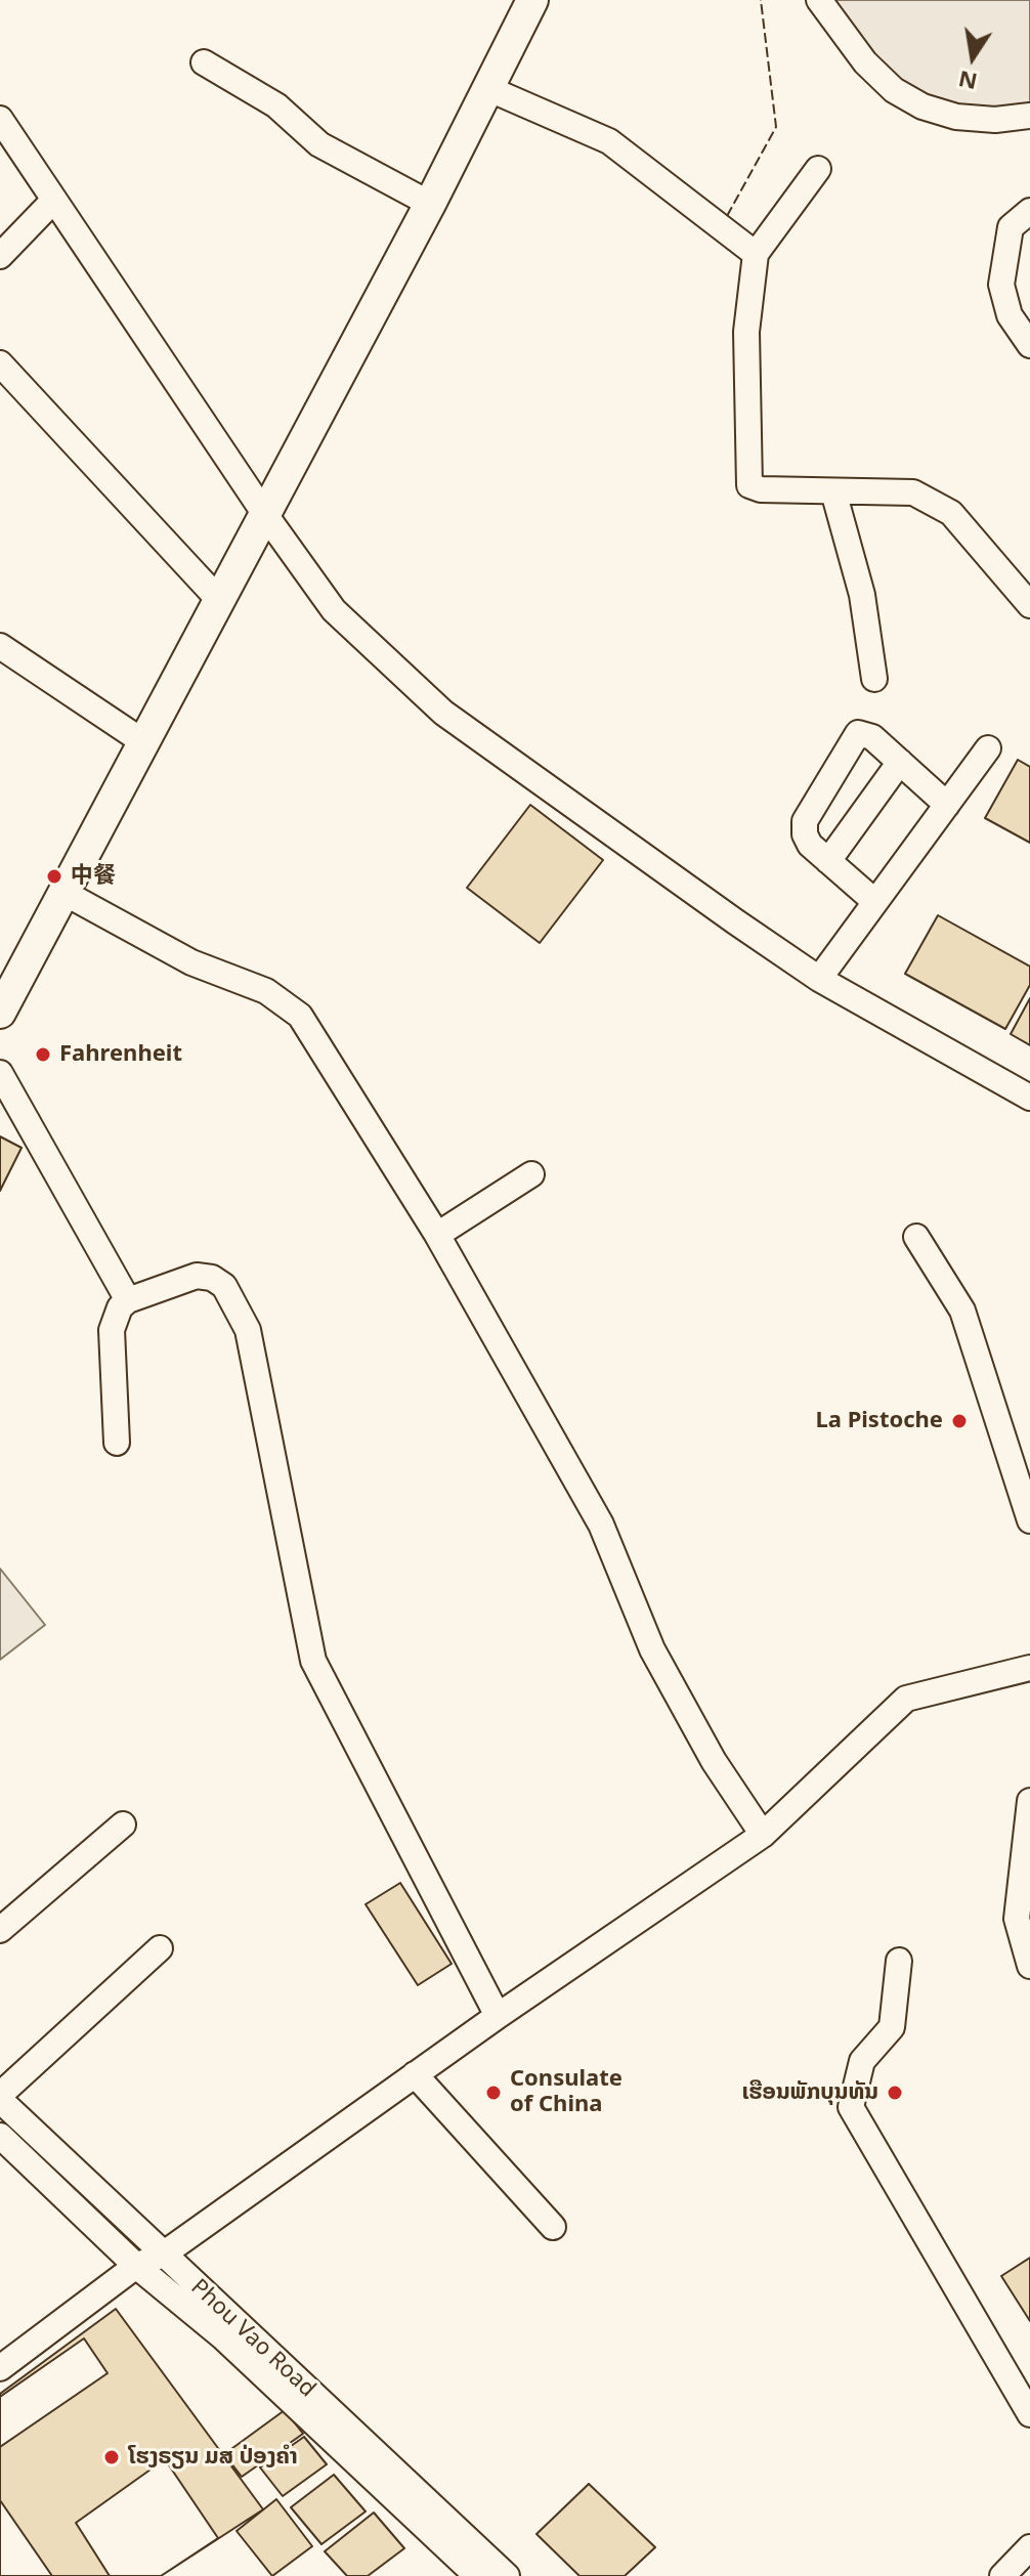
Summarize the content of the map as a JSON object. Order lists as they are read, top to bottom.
{
  "streets": {
    "street": ["Phou Vao Road"]
  },
  "places": [
    "中餐",
    "Fahrenheit",
    "La Pistoche",
    "Consulate of China",
    "ເຮືອນພັກບຸນທັນ",
    "ໂຮງຣຽນ ມສ ປ່ອງຄຳ"
  ],
  "north": "bottom"
}
